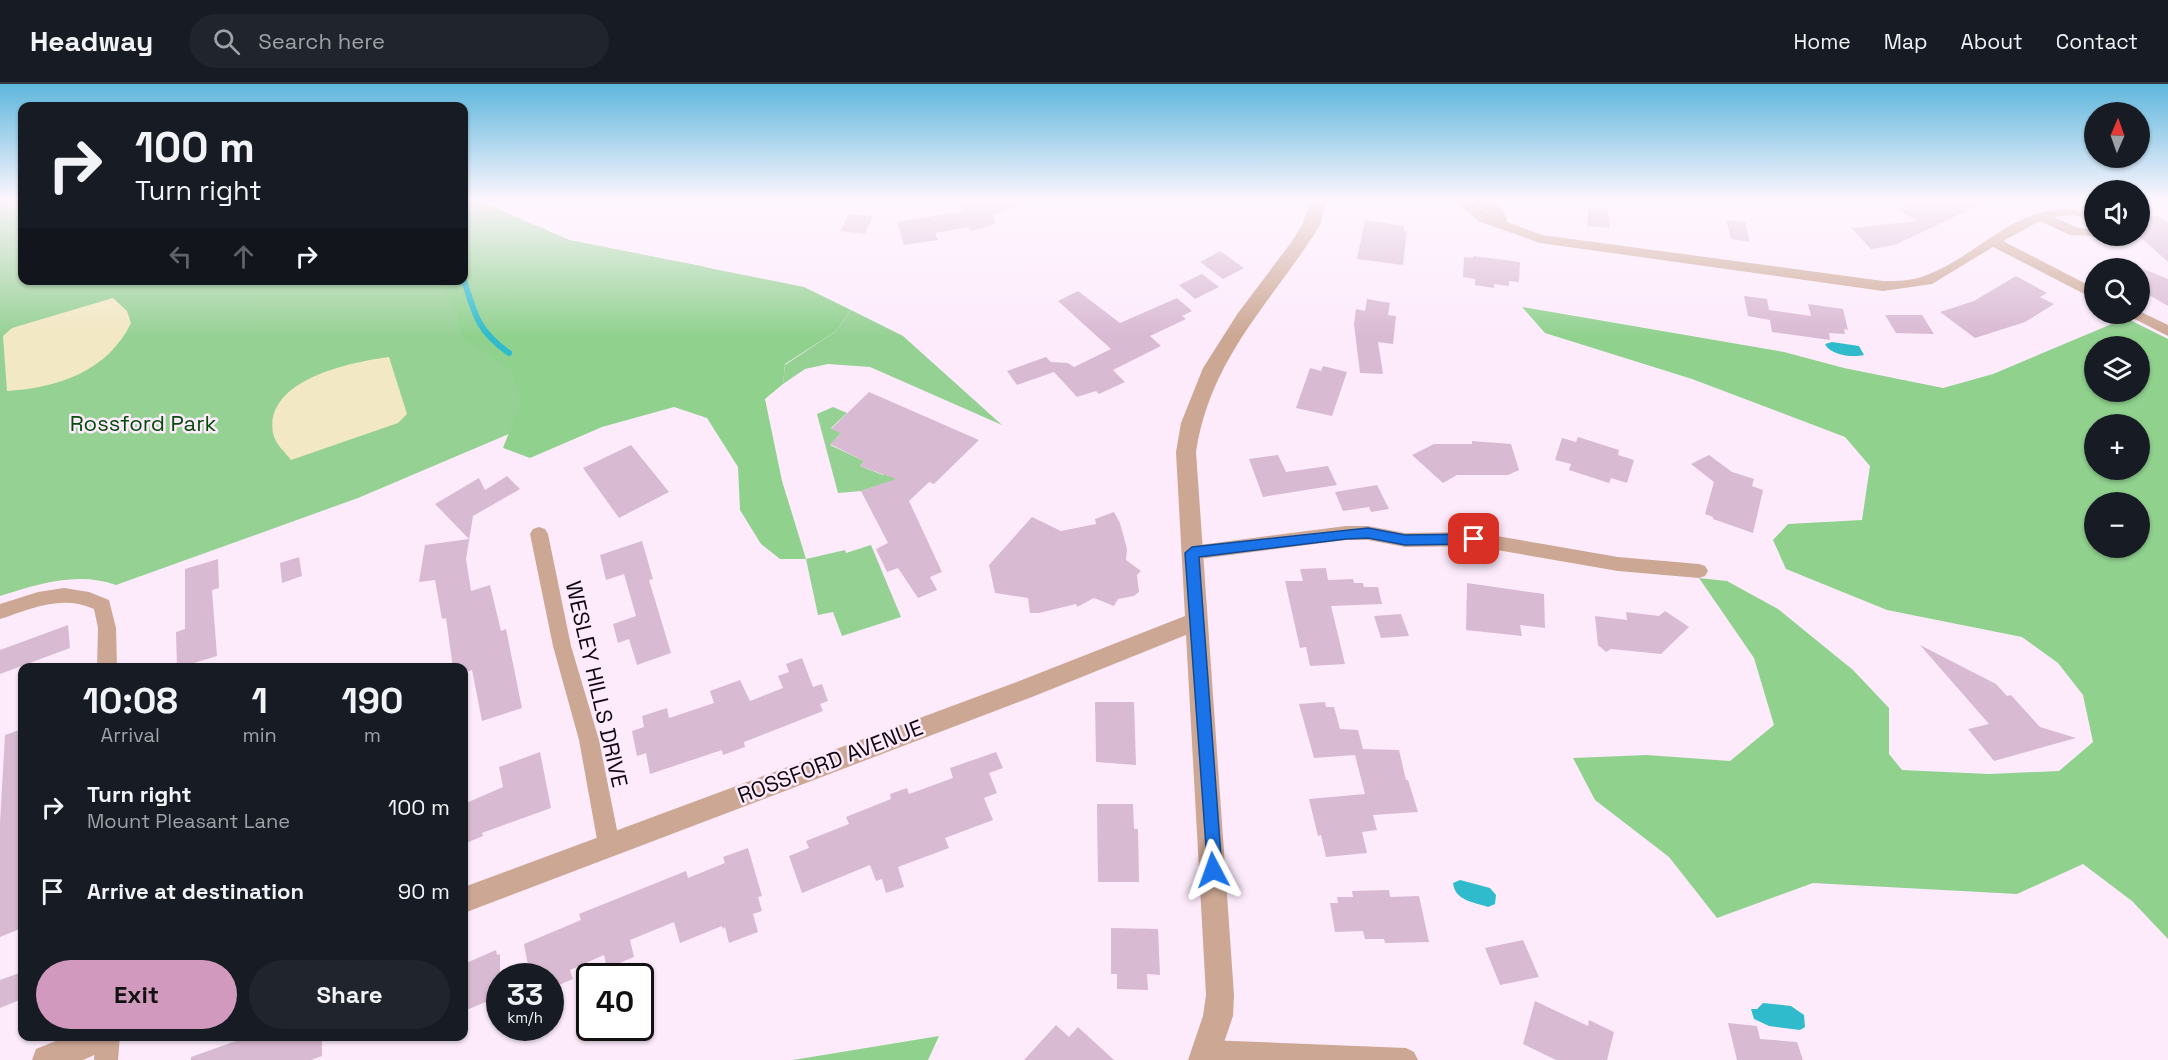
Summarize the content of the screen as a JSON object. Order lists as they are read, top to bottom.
{
  "streets": {
    "street": ["WESLEY HILLS DRIVE", "ROSSFORD AVENUE"]
  },
  "crossings": [
    ["WESLEY HILLS DRIVE", "ROSSFORD AVENUE"]
  ],
  "parks": ["Rossford Park"],
  "north": "top",
  "page": {
    "header": "Headway",
    "search": "Search here",
    "nav": [
      "Home",
      "Map",
      "About",
      "Contact"
    ],
    "map_buttons": ["+", "−"],
    "turn": ["100 m", "Turn right"],
    "eta": [
      "10:08",
      "Arrival",
      "1",
      "min",
      "190",
      "m"
    ],
    "list": [
      {
        "name": "Turn right",
        "note": "Mount Pleasant Lane",
        "value": "100 m"
      },
      {
        "name": "Arrive at destination",
        "value": "90 m"
      }
    ],
    "buttons": ["Exit", "Share"],
    "speed": "33 km/h",
    "limit": "40"
  }
}
